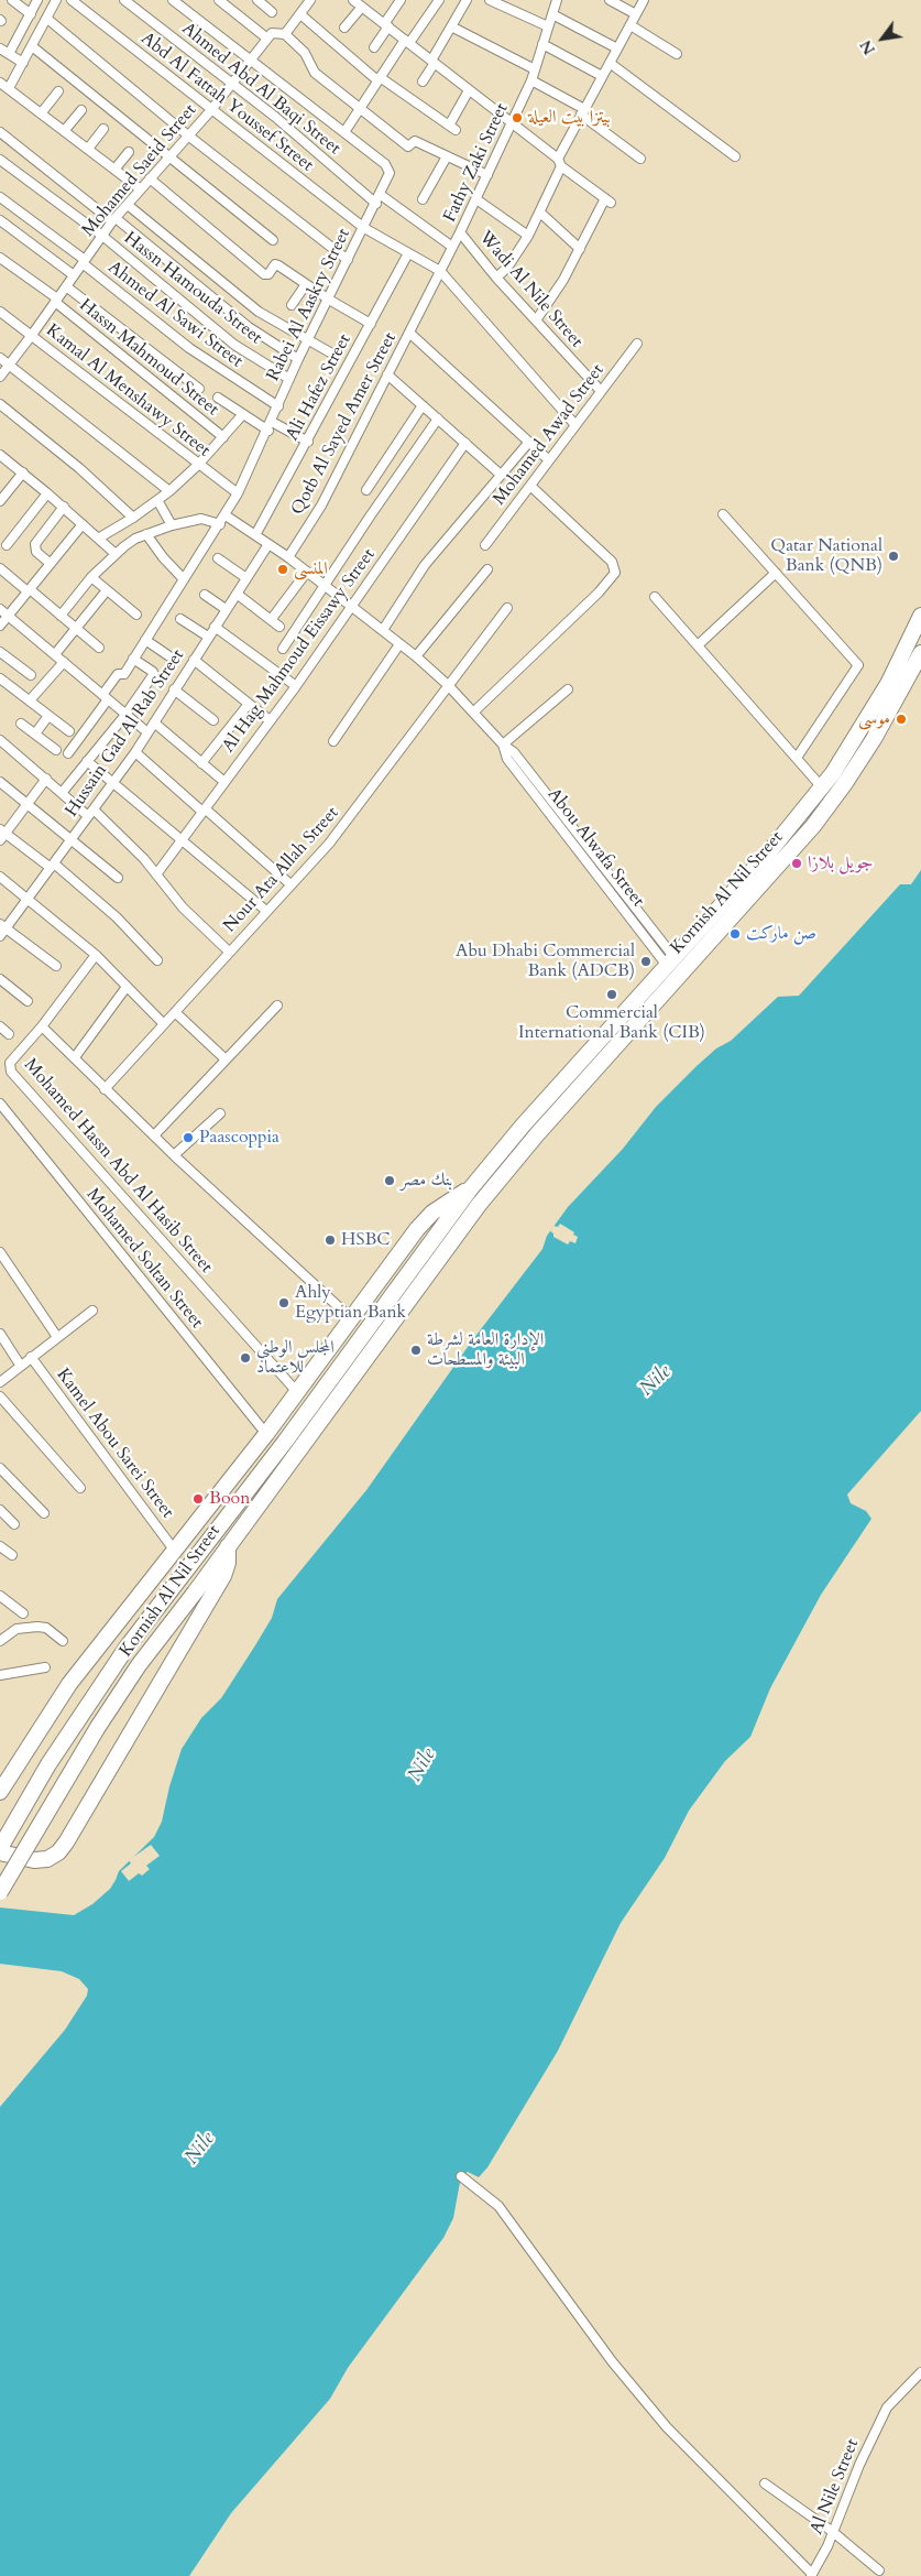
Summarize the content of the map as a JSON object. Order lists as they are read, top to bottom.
{
  "streets": {
    "highway": ["Kornish Al Nil Street"],
    "street": [
      "Ahmed Abd Al Baqi Street",
      "Abd Al Fattah Youssef Street",
      "Fathy Zaki Street",
      "Mohamed Saeid Street",
      "Hassn Hamouda Street",
      "Wadi Al Nile Street",
      "Rabei Al Aaskry Street",
      "Ahmed Al Sawi Street",
      "Hassn Mahmoud Street",
      "Ali Hafez Street",
      "Kamal Al Menshawy Street",
      "Qotb Al Sayed Amer Street",
      "Mohamed Awad Street",
      "Al Hag Mahmoud Eissawy Street",
      "Hussain Gad Al Rab Street",
      "Abou Alwafa Street",
      "Nour Ata Allah Street",
      "Mohamed Hassn Abd Al Hasib Street",
      "Mohamed Soltan Street",
      "Kamel Abou Sarei Street",
      "Al Nile Street"
    ]
  },
  "crossings": [
    ["Ahmed Abd Al Baqi Street", "Mohamed Saeid Street"],
    ["Ahmed Abd Al Baqi Street", "Rabei Al Aaskry Street"],
    ["Abd Al Fattah Youssef Street", "Fathy Zaki Street"],
    ["Abd Al Fattah Youssef Street", "Mohamed Saeid Street"],
    ["Abd Al Fattah Youssef Street", "Rabei Al Aaskry Street"],
    ["Abd Al Fattah Youssef Street", "Ali Hafez Street"],
    ["Abd Al Fattah Youssef Street", "Mohamed Awad Street"],
    ["Fathy Zaki Street", "Wadi Al Nile Street"],
    ["Fathy Zaki Street", "Qotb Al Sayed Amer Street"],
    ["Mohamed Saeid Street", "Hassn Hamouda Street"],
    ["Mohamed Saeid Street", "Ahmed Al Sawi Street"],
    ["Mohamed Saeid Street", "Hassn Mahmoud Street"],
    ["Mohamed Saeid Street", "Kamal Al Menshawy Street"],
    ["Hassn Hamouda Street", "Rabei Al Aaskry Street"],
    ["Wadi Al Nile Street", "Mohamed Awad Street"],
    ["Rabei Al Aaskry Street", "Ahmed Al Sawi Street"],
    ["Rabei Al Aaskry Street", "Kamal Al Menshawy Street"],
    ["Rabei Al Aaskry Street", "Abou Alwafa Street"],
    ["Ali Hafez Street", "Abou Alwafa Street"],
    ["Qotb Al Sayed Amer Street", "Abou Alwafa Street"],
    ["Mohamed Awad Street", "Abou Alwafa Street"],
    ["Al Hag Mahmoud Eissawy Street", "Abou Alwafa Street"],
    ["Hussain Gad Al Rab Street", "Abou Alwafa Street"],
    ["Abou Alwafa Street", "Nour Ata Allah Street"],
    ["Abou Alwafa Street", "Kornish Al Nil Street"]
  ],
  "water": ["Nile"],
  "places": [
    "بيتزا بيت العيلة",
    "Qatar National Bank (QNB)",
    "المنسى",
    "موسى",
    "جويل بلازا",
    "صن ماركت",
    "Abu Dhabi Commercial Bank (ADCB)",
    "Commercial International Bank (CIB)",
    "Paascoppia",
    "بنك مصر",
    "HSBC",
    "Ahly Egyptian Bank",
    "الإدارة العامة لشرطة البيئة والمسطحات",
    "المجلس الوطني للاعتماد",
    "Boon"
  ],
  "north": "bottom left"
}
